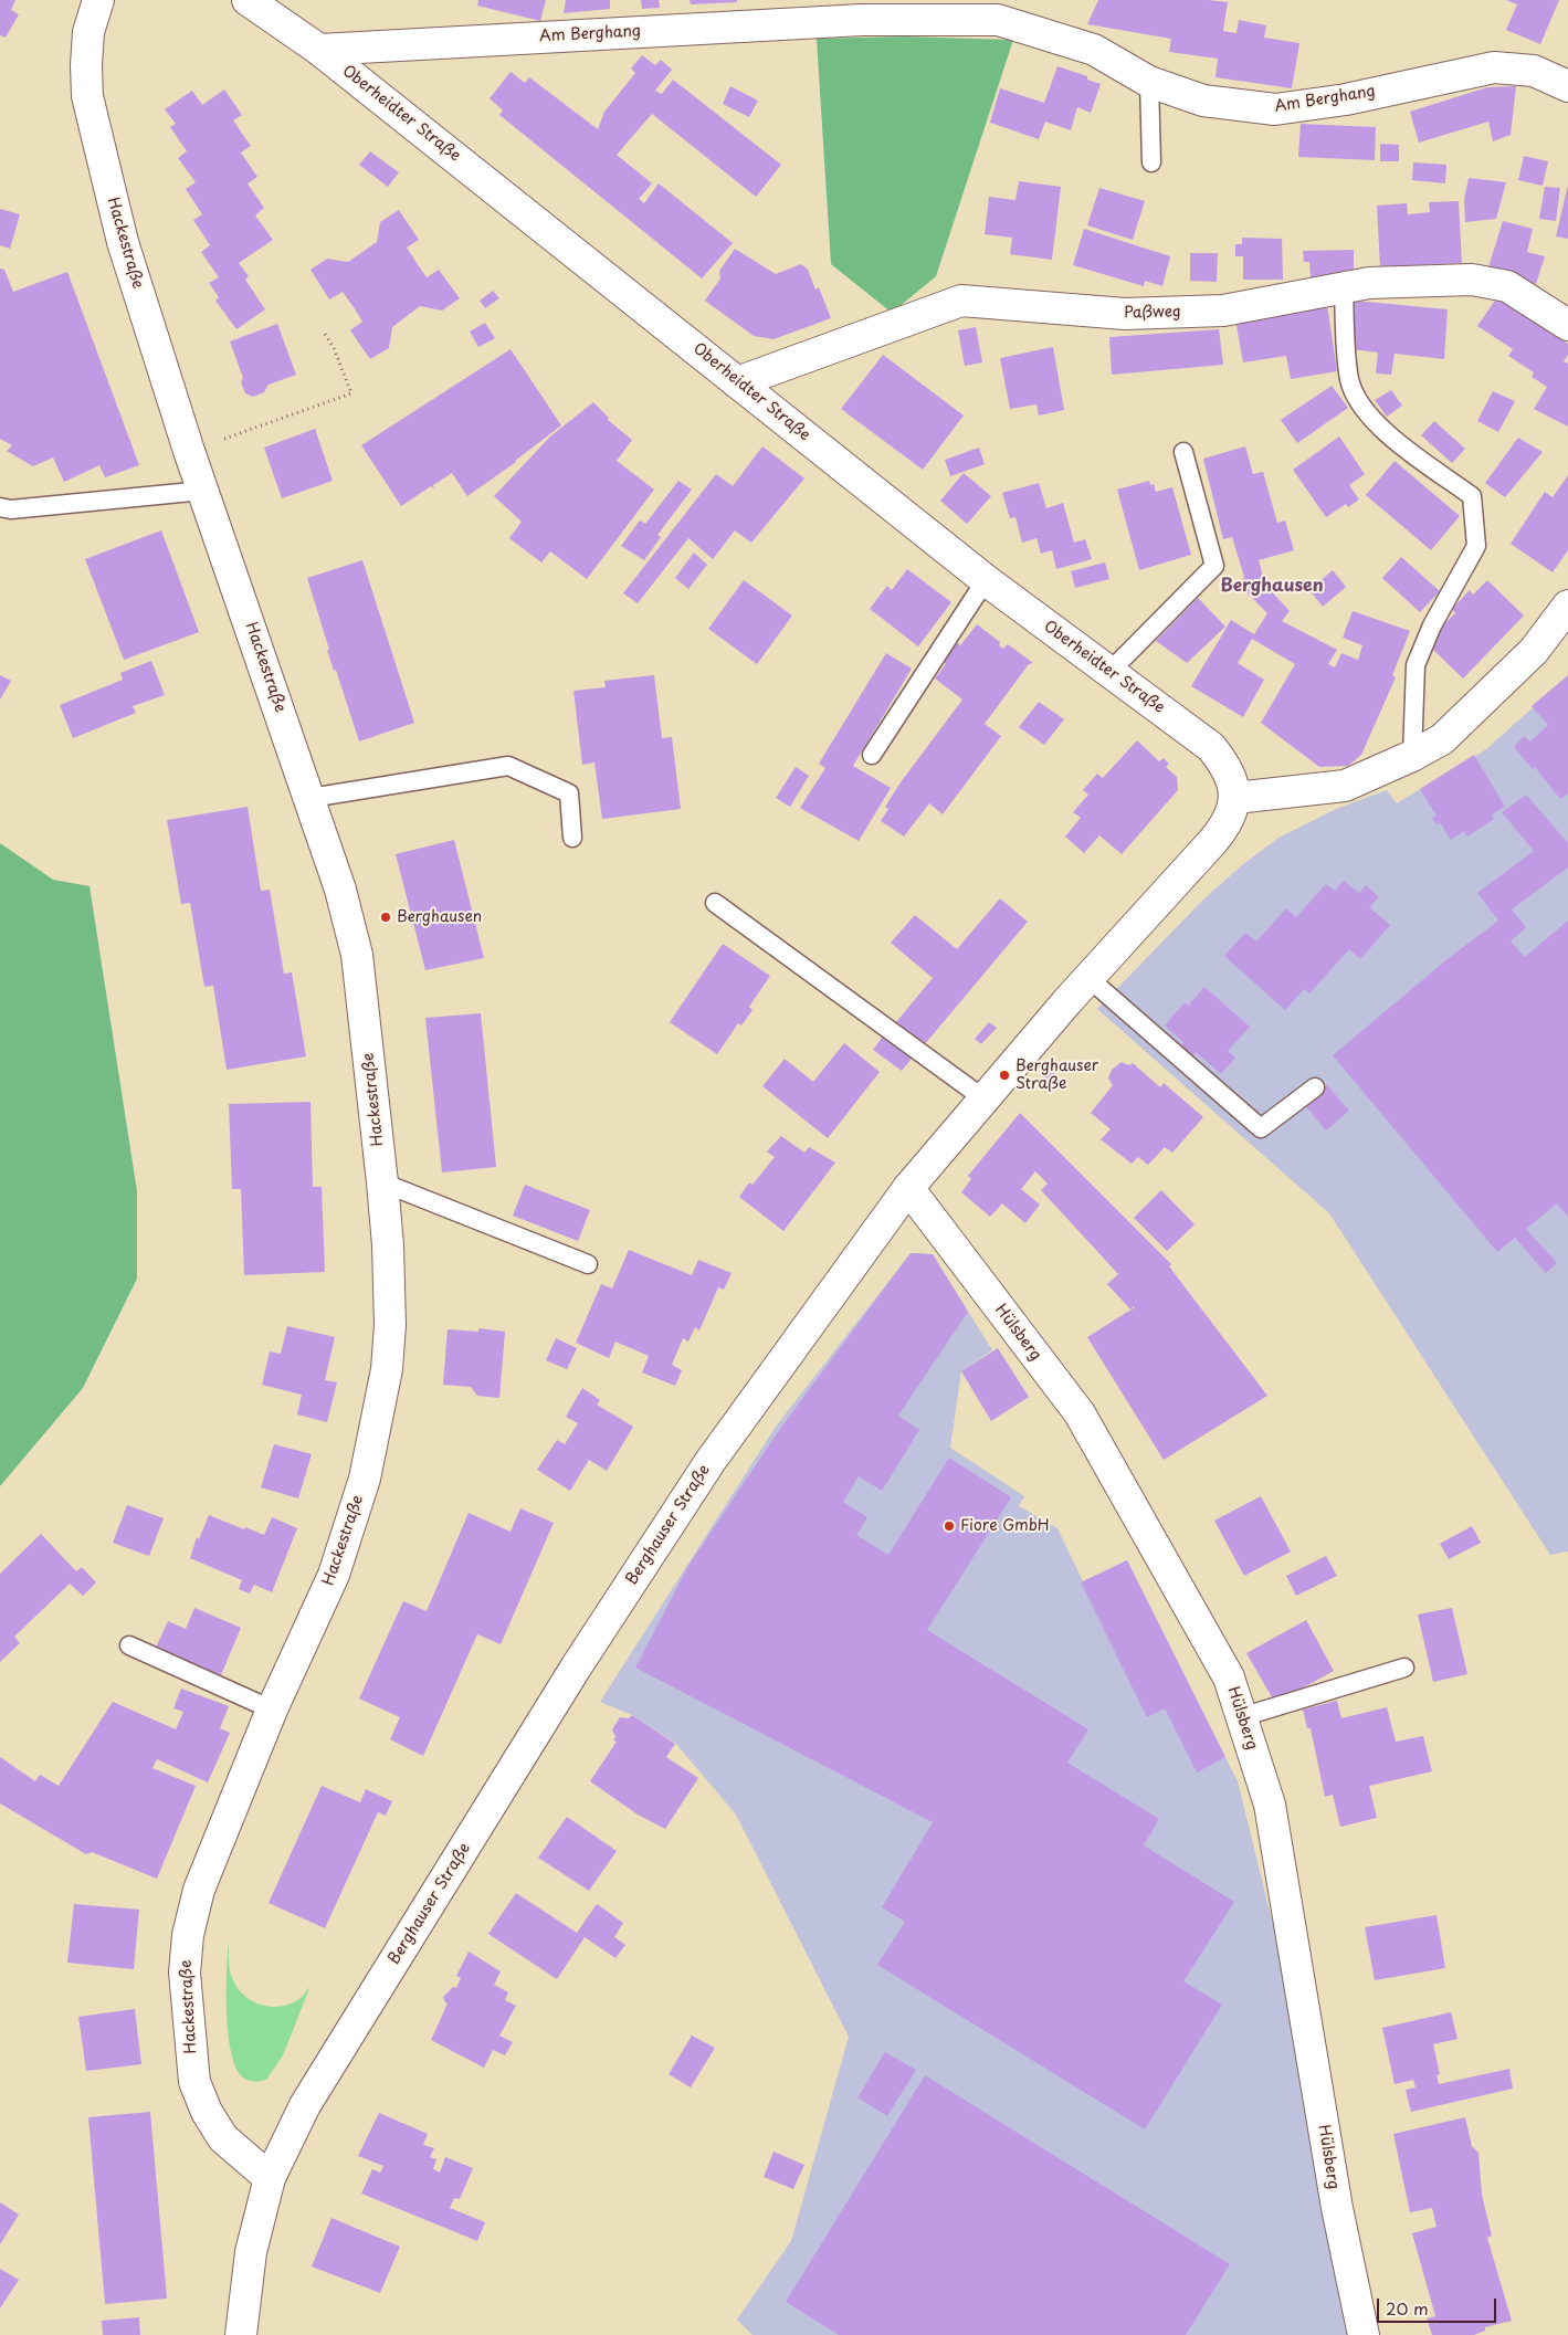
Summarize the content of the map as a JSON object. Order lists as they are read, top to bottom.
{
  "streets": {
    "street": [
      "Am Berghang",
      "Oberheidter Straße",
      "Hackestraße",
      "Paßweg",
      "Hülsberg",
      "Berghauser Straße"
    ]
  },
  "crossings": [
    ["Am Berghang", "Oberheidter Straße"],
    ["Oberheidter Straße", "Paßweg"],
    ["Oberheidter Straße", "Berghauser Straße"],
    ["Hackestraße", "Berghauser Straße"],
    ["Hülsberg", "Berghauser Straße"]
  ],
  "districts": ["Berghausen"],
  "places": ["Berghausen", "Berghauser Straße", "Fiore GmbH"],
  "scale_bar": "20 m"
}
